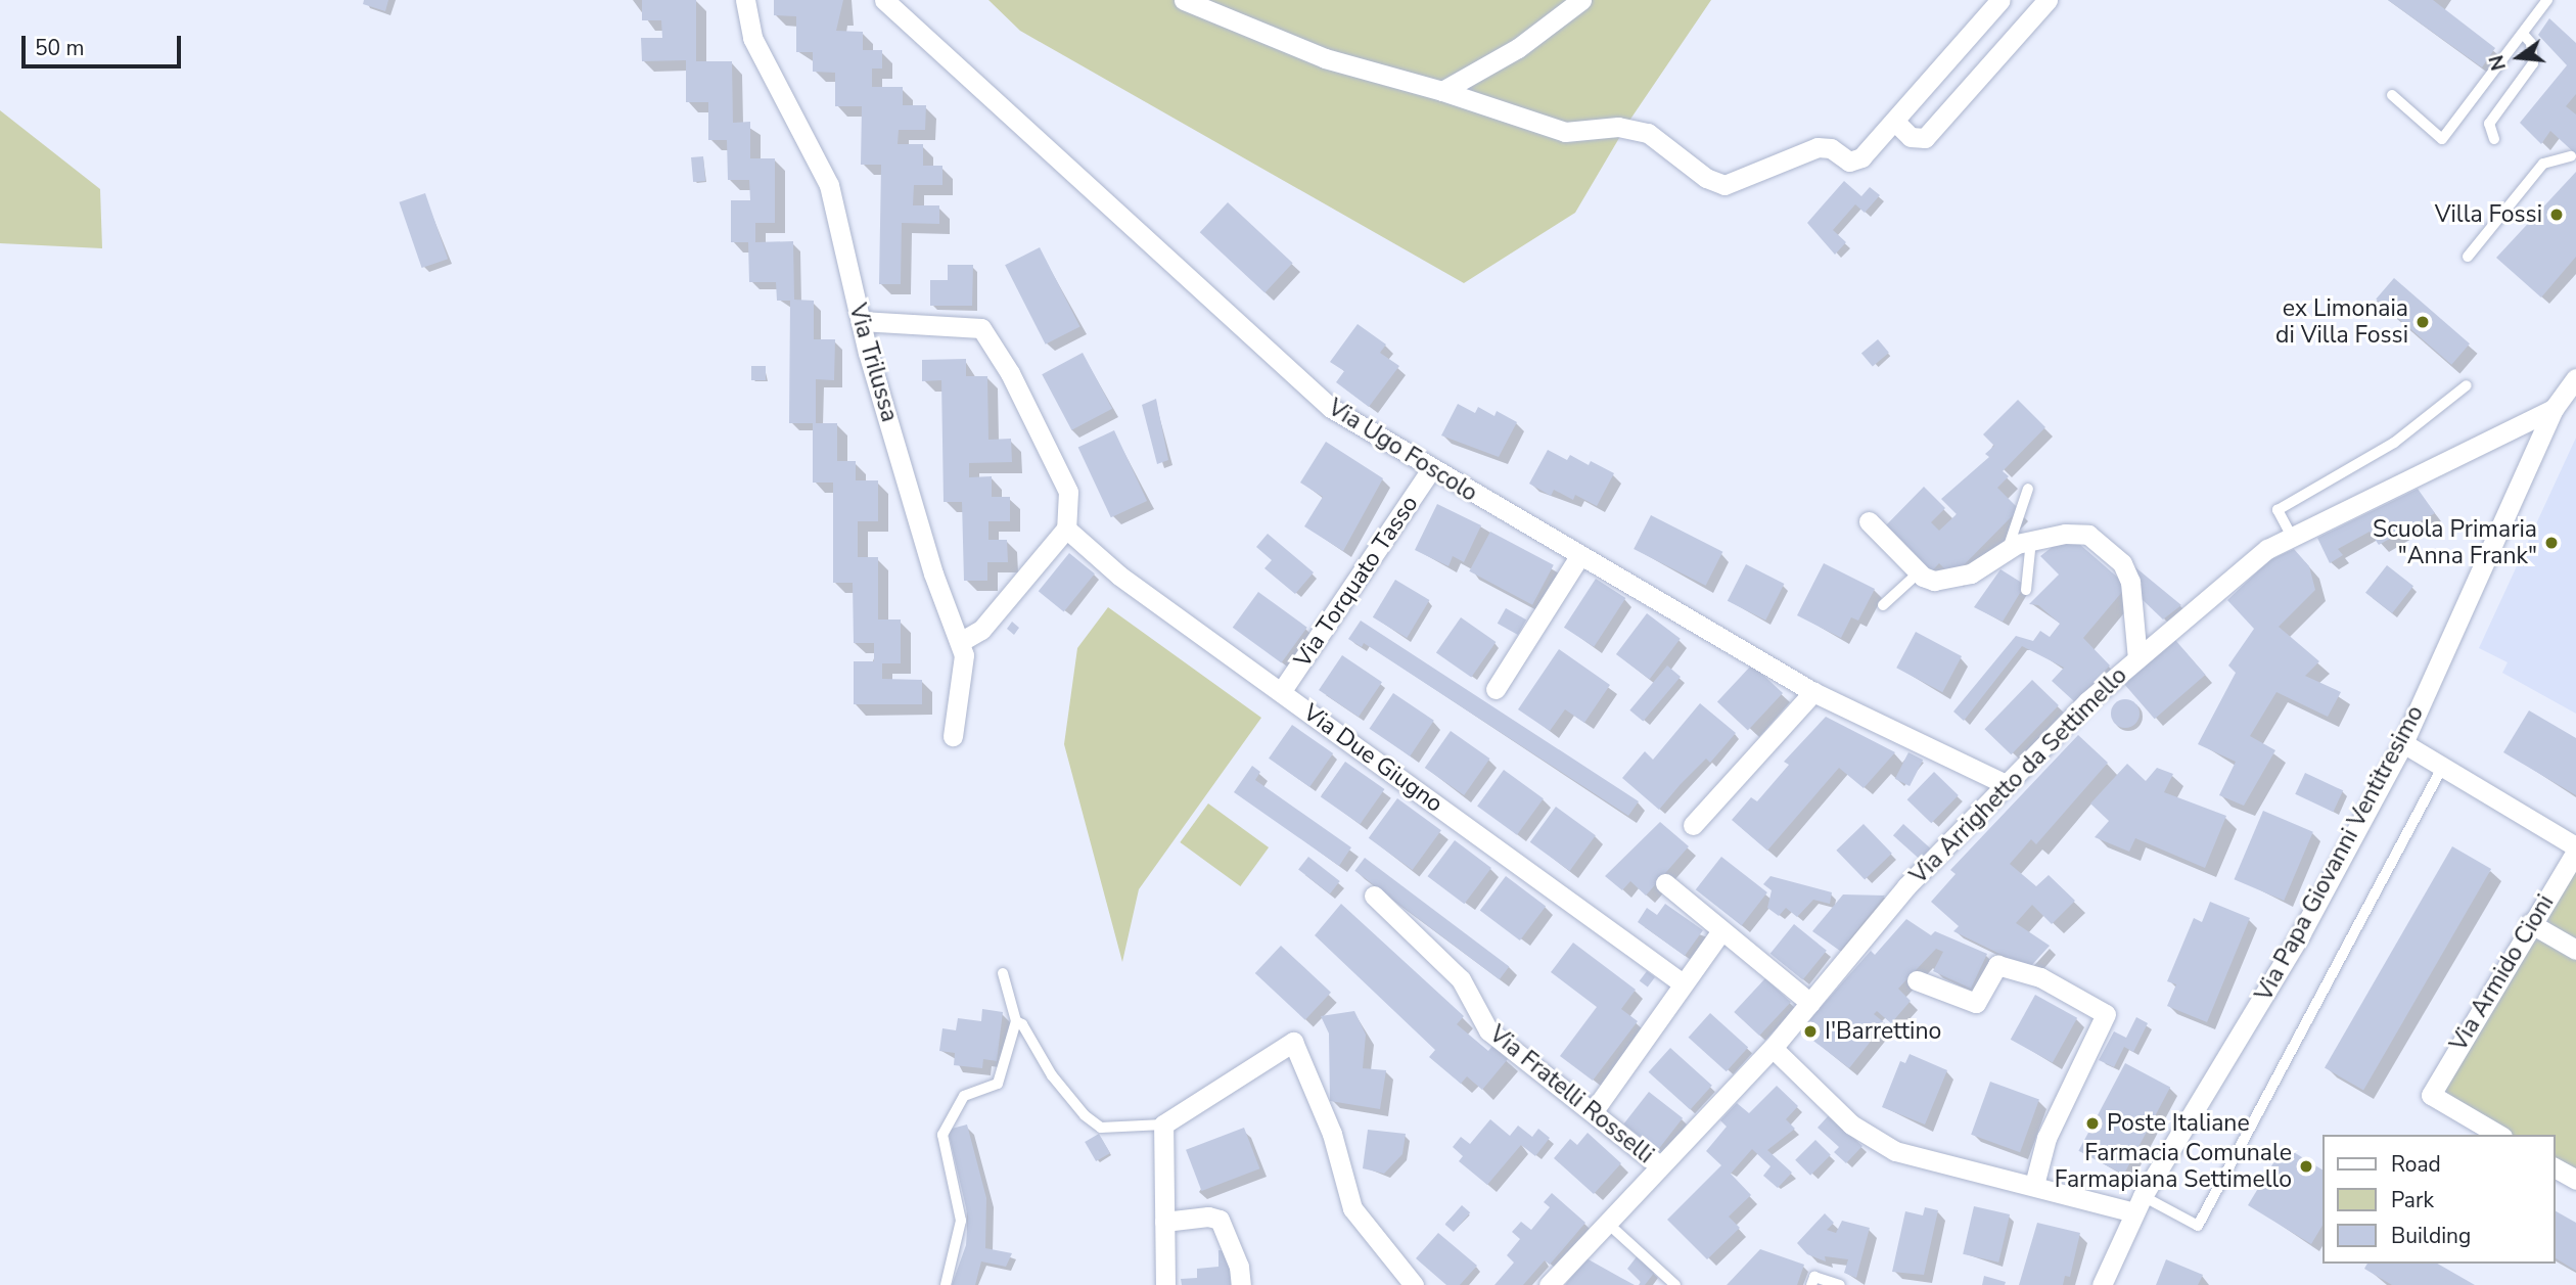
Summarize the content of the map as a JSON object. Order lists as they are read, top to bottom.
{
  "streets": {
    "street": [
      "Via Trilussa",
      "Via Ugo Foscolo",
      "Via Torquato Tasso",
      "Via Due Giugno",
      "Via Arrighetto da Settimello",
      "Via Papa Giovanni Ventitresimo",
      "Via Armido Cioni",
      "Via Fratelli Rosselli"
    ]
  },
  "crossings": [
    ["Via Ugo Foscolo", "Via Torquato Tasso"],
    ["Via Ugo Foscolo", "Via Arrighetto da Settimello"],
    ["Via Torquato Tasso", "Via Due Giugno"],
    ["Via Arrighetto da Settimello", "Via Papa Giovanni Ventitresimo"],
    ["Via Arrighetto da Settimello", "Via Fratelli Rosselli"]
  ],
  "places": [
    "Villa Fossi",
    "ex Limonaia di Villa Fossi",
    "Scuola Primaria \"Anna Frank\"",
    "I'Barrettino",
    "Poste Italiane",
    "Farmacia Comunale Farmapiana Settimello"
  ],
  "legend": ["Road", "Park", "Building"],
  "scale_bar": "50 m",
  "north": "left"
}
